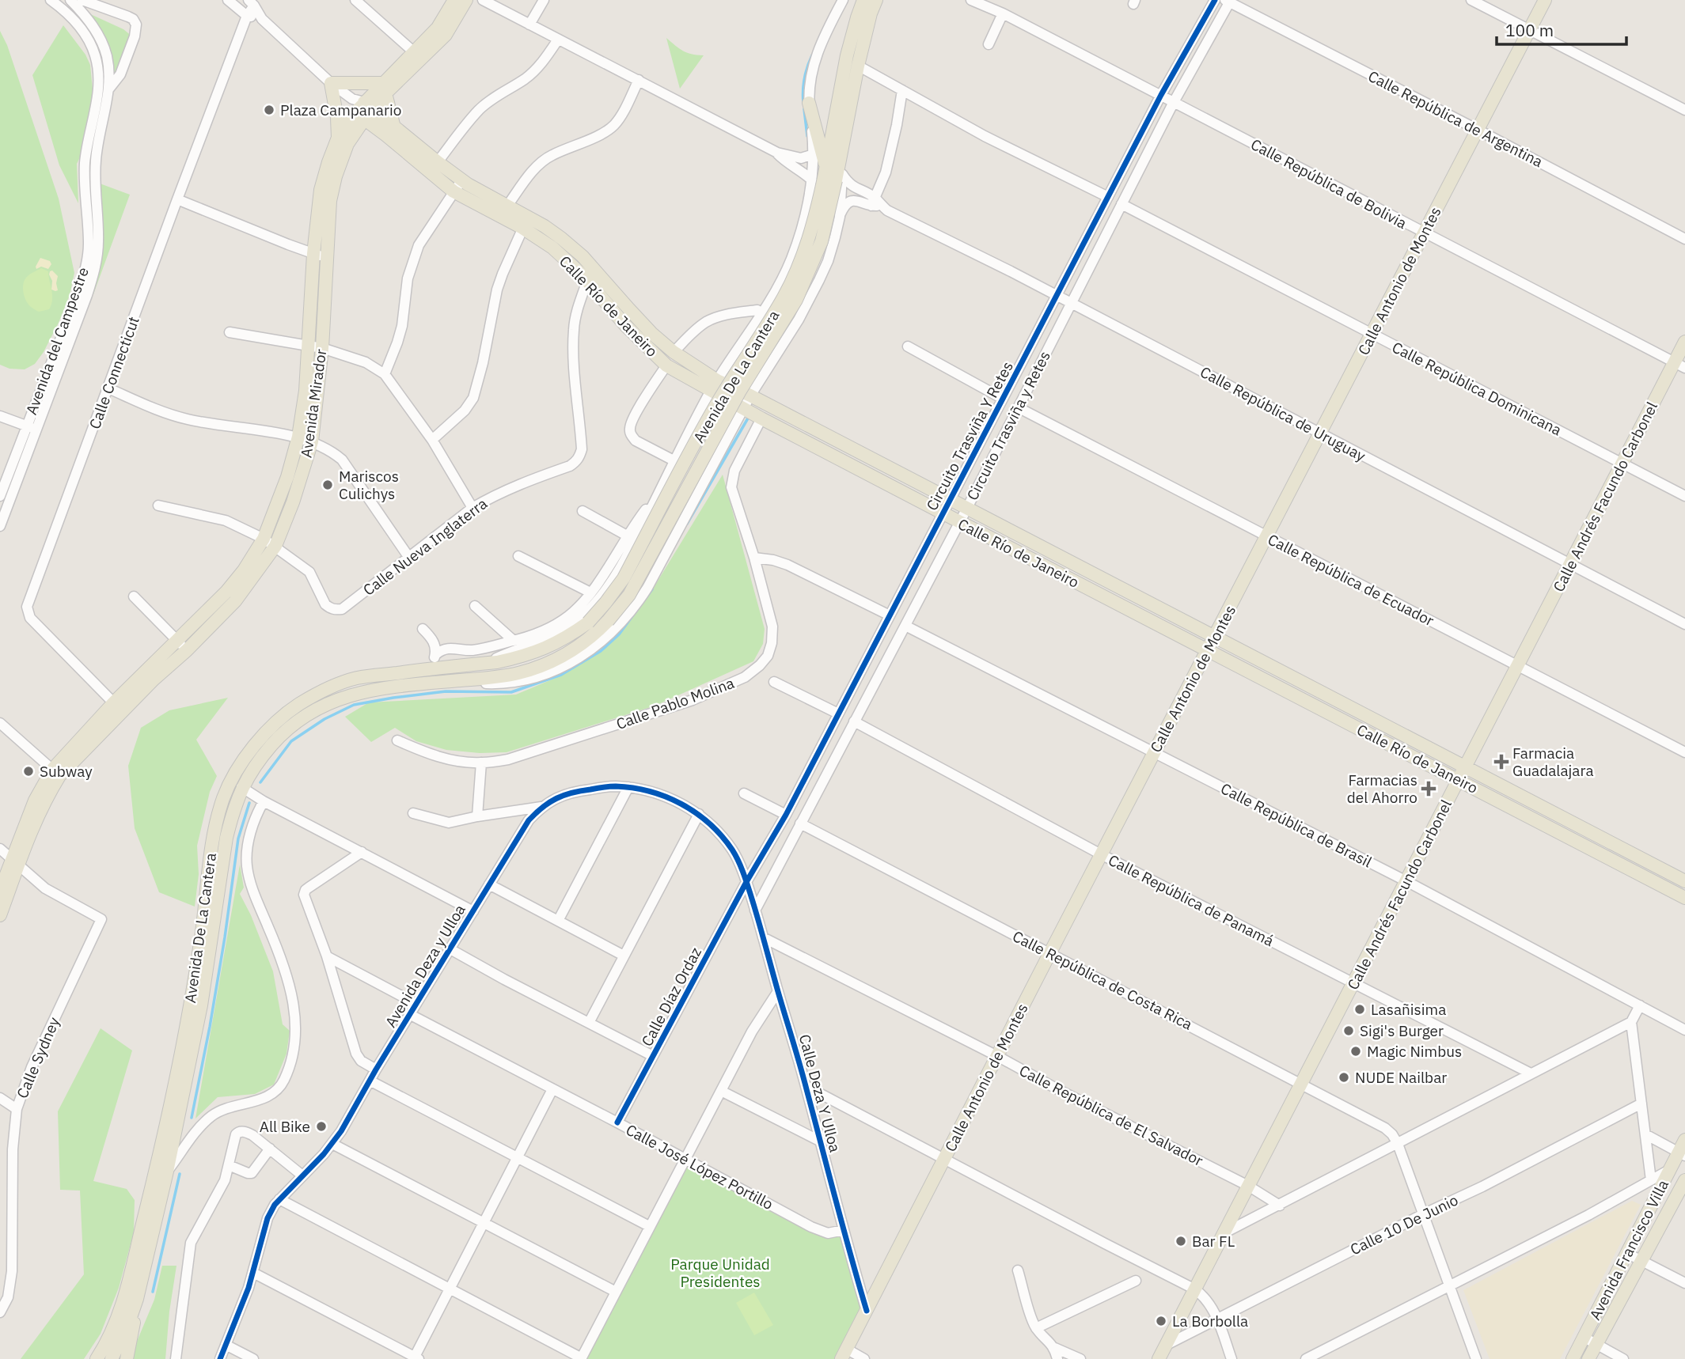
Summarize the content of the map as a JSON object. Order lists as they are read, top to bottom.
{
  "streets": {
    "main road": [
      "Calle Antonio de Montes",
      "Calle Río de Janeiro",
      "Avenida De La Cantera",
      "Avenida Mirador",
      "Calle Andrés Facundo Carbonel",
      "Avenida Francisco Villa"
    ],
    "street": [
      "Calle República de Argentina",
      "Calle República de Bolivia",
      "Avenida del Campestre",
      "Calle Connecticut",
      "Calle República Dominicana",
      "Calle República de Uruguay",
      "Circuito Trasviña y Retes",
      "Circuito Trasviña Y Retes",
      "Calle Nueva Inglaterra",
      "Calle República de Ecuador",
      "Calle Pablo Molina",
      "Calle República de Brasil",
      "Calle República de Panamá",
      "Avenida Deza y Ulloa",
      "Calle República de Costa Rica",
      "Calle Díaz Ordaz",
      "Calle Sydney",
      "Calle Deza Y Ulloa",
      "Calle República de El Salvador",
      "Calle José López Portillo",
      "Calle 10 De Junio"
    ]
  },
  "crossings": [
    ["Calle República de Argentina", "Calle Antonio de Montes"],
    ["Calle República de Argentina", "Circuito Trasviña y Retes"],
    ["Calle República de Bolivia", "Calle Antonio de Montes"],
    ["Calle República de Bolivia", "Circuito Trasviña y Retes"],
    ["Calle República de Bolivia", "Circuito Trasviña Y Retes"],
    ["Calle República de Bolivia", "Calle Andrés Facundo Carbonel"],
    ["Calle Antonio de Montes", "Calle Río de Janeiro"],
    ["Calle Antonio de Montes", "Calle República Dominicana"],
    ["Calle Antonio de Montes", "Calle República de Uruguay"],
    ["Calle Antonio de Montes", "Calle República de Ecuador"],
    ["Calle Antonio de Montes", "Calle República de Brasil"],
    ["Calle Antonio de Montes", "Calle República de Panamá"],
    ["Calle Antonio de Montes", "Calle República de Costa Rica"],
    ["Calle Antonio de Montes", "Calle Deza Y Ulloa"],
    ["Calle Antonio de Montes", "Calle República de El Salvador"],
    ["Calle Río de Janeiro", "Calle Connecticut"],
    ["Calle Río de Janeiro", "Avenida De La Cantera"],
    ["Calle Río de Janeiro", "Avenida Mirador"],
    ["Calle Río de Janeiro", "Circuito Trasviña y Retes"],
    ["Calle Río de Janeiro", "Circuito Trasviña Y Retes"],
    ["Calle Río de Janeiro", "Calle Andrés Facundo Carbonel"],
    ["Calle Río de Janeiro", "Calle Nueva Inglaterra"],
    ["Calle Río de Janeiro", "Calle Pablo Molina"],
    ["Calle Connecticut", "Avenida Mirador"],
    ["Avenida De La Cantera", "Calle República de Uruguay"],
    ["Calle República Dominicana", "Circuito Trasviña y Retes"],
    ["Calle República Dominicana", "Calle Andrés Facundo Carbonel"],
    ["Avenida Mirador", "Calle Nueva Inglaterra"],
    ["Avenida Mirador", "Calle Sydney"],
    ["Calle República de Uruguay", "Circuito Trasviña y Retes"],
    ["Calle República de Uruguay", "Circuito Trasviña Y Retes"],
    ["Calle República de Uruguay", "Calle Andrés Facundo Carbonel"],
    ["Circuito Trasviña y Retes", "Calle República de Ecuador"],
    ["Circuito Trasviña y Retes", "Calle República de Brasil"],
    ["Circuito Trasviña y Retes", "Calle República de Panamá"],
    ["Circuito Trasviña y Retes", "Calle República de Costa Rica"],
    ["Circuito Trasviña y Retes", "Calle Deza Y Ulloa"],
    ["Circuito Trasviña Y Retes", "Avenida Deza y Ulloa"],
    ["Circuito Trasviña Y Retes", "Calle Díaz Ordaz"],
    ["Circuito Trasviña Y Retes", "Calle Deza Y Ulloa"],
    ["Calle Andrés Facundo Carbonel", "Calle República de Ecuador"],
    ["Calle Andrés Facundo Carbonel", "Calle República de Brasil"],
    ["Calle Andrés Facundo Carbonel", "Calle República de Panamá"],
    ["Calle Andrés Facundo Carbonel", "Calle República de Costa Rica"],
    ["Calle Andrés Facundo Carbonel", "Calle República de El Salvador"],
    ["Calle Andrés Facundo Carbonel", "Calle 10 De Junio"],
    ["Avenida Deza y Ulloa", "Calle Díaz Ordaz"],
    ["Avenida Deza y Ulloa", "Calle Deza Y Ulloa"],
    ["Avenida Deza y Ulloa", "Calle José López Portillo"],
    ["Calle Díaz Ordaz", "Calle Deza Y Ulloa"],
    ["Calle Díaz Ordaz", "Calle José López Portillo"],
    ["Calle Deza Y Ulloa", "Calle República de El Salvador"],
    ["Calle Deza Y Ulloa", "Calle José López Portillo"]
  ],
  "parks": ["Parque Unidad Presidentes"],
  "places": {
    "other": [
      "Plaza Campanario",
      "Mariscos Culichys",
      "Subway",
      "Lasañisima",
      "Sigi's Burger",
      "Magic Nimbus",
      "NUDE Nailbar",
      "All Bike",
      "Bar FL",
      "La Borbolla"
    ],
    "health": ["Farmacia Guadalajara", "Farmacias del Ahorro"]
  },
  "scale_bar": "100 m"
}
